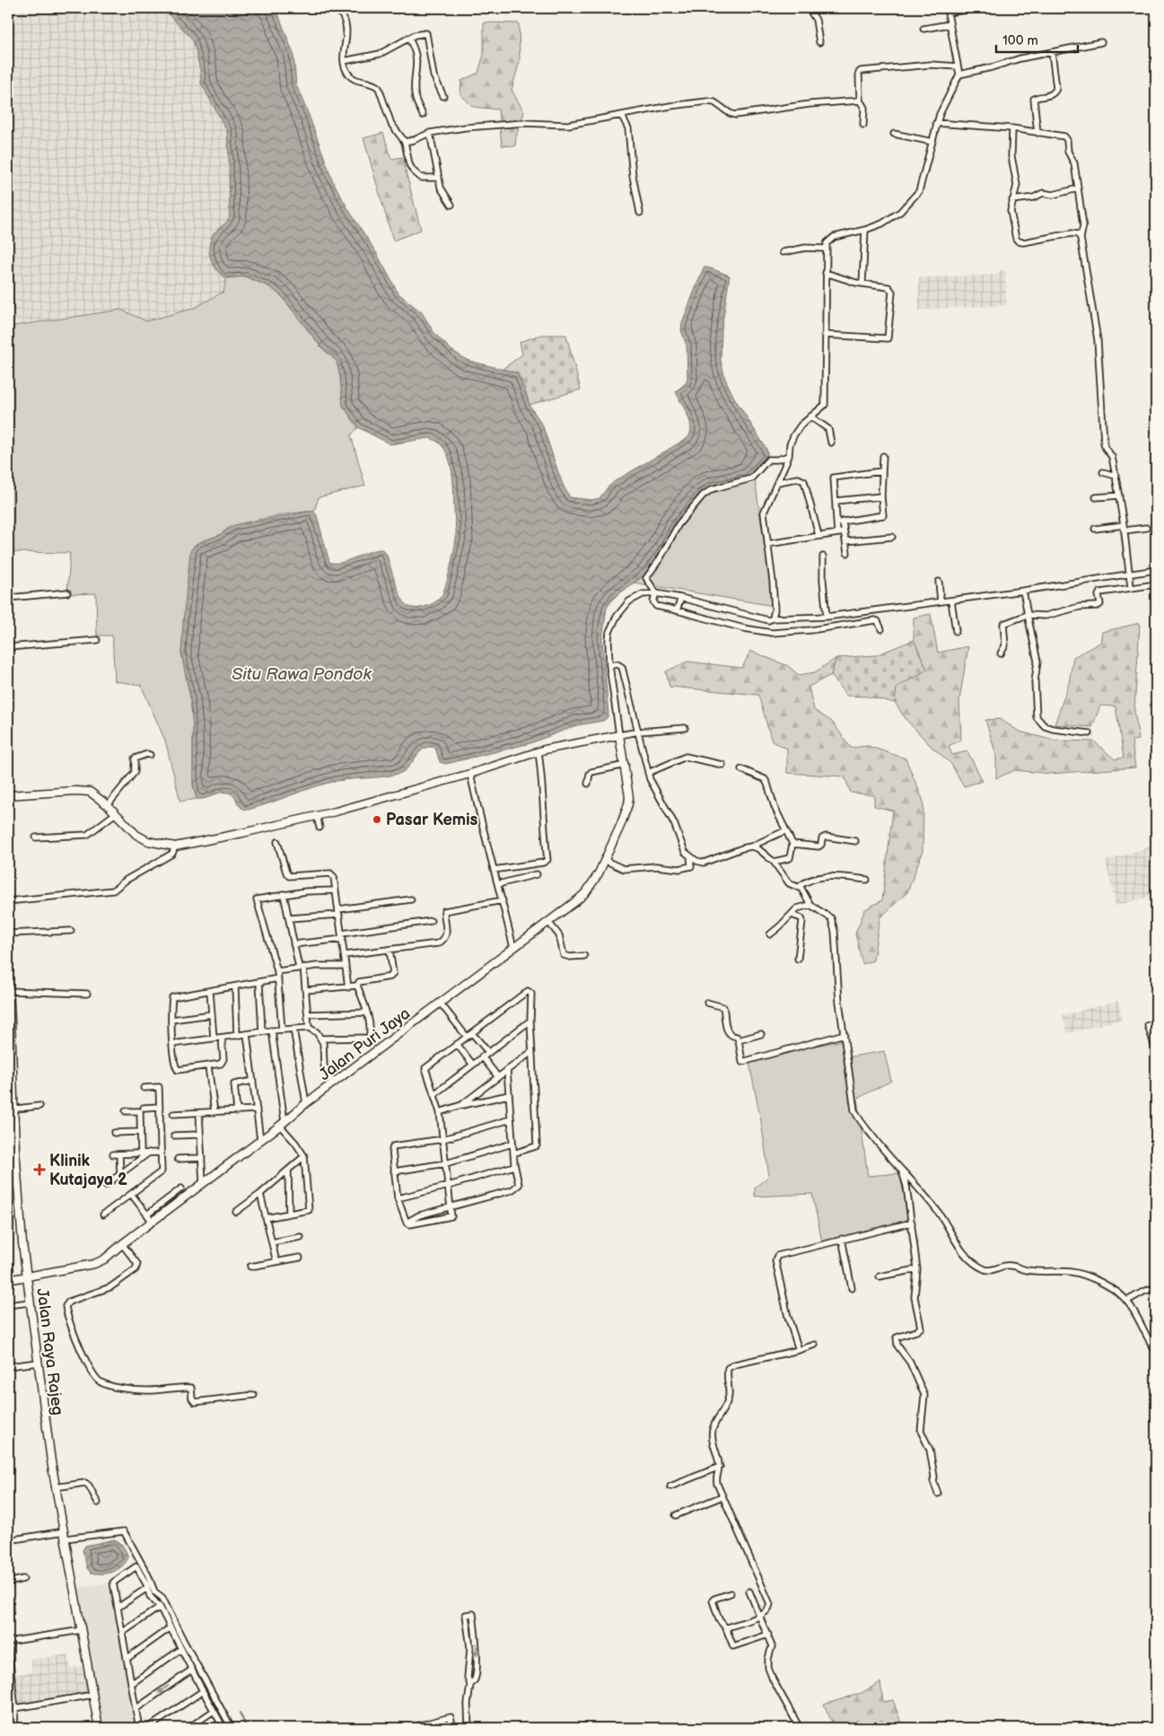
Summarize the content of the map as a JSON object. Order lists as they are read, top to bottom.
{
  "streets": {
    "street": ["Jalan Puri Jaya", "Jalan Raya Rajeg"]
  },
  "crossings": [
    ["Jalan Puri Jaya", "Jalan Raya Rajeg"]
  ],
  "water": ["Situ Rawa Pondok"],
  "places": {
    "other": ["Pasar Kemis"],
    "health": ["Klinik Kutajaya 2"]
  },
  "scale_bar": "100 m"
}
